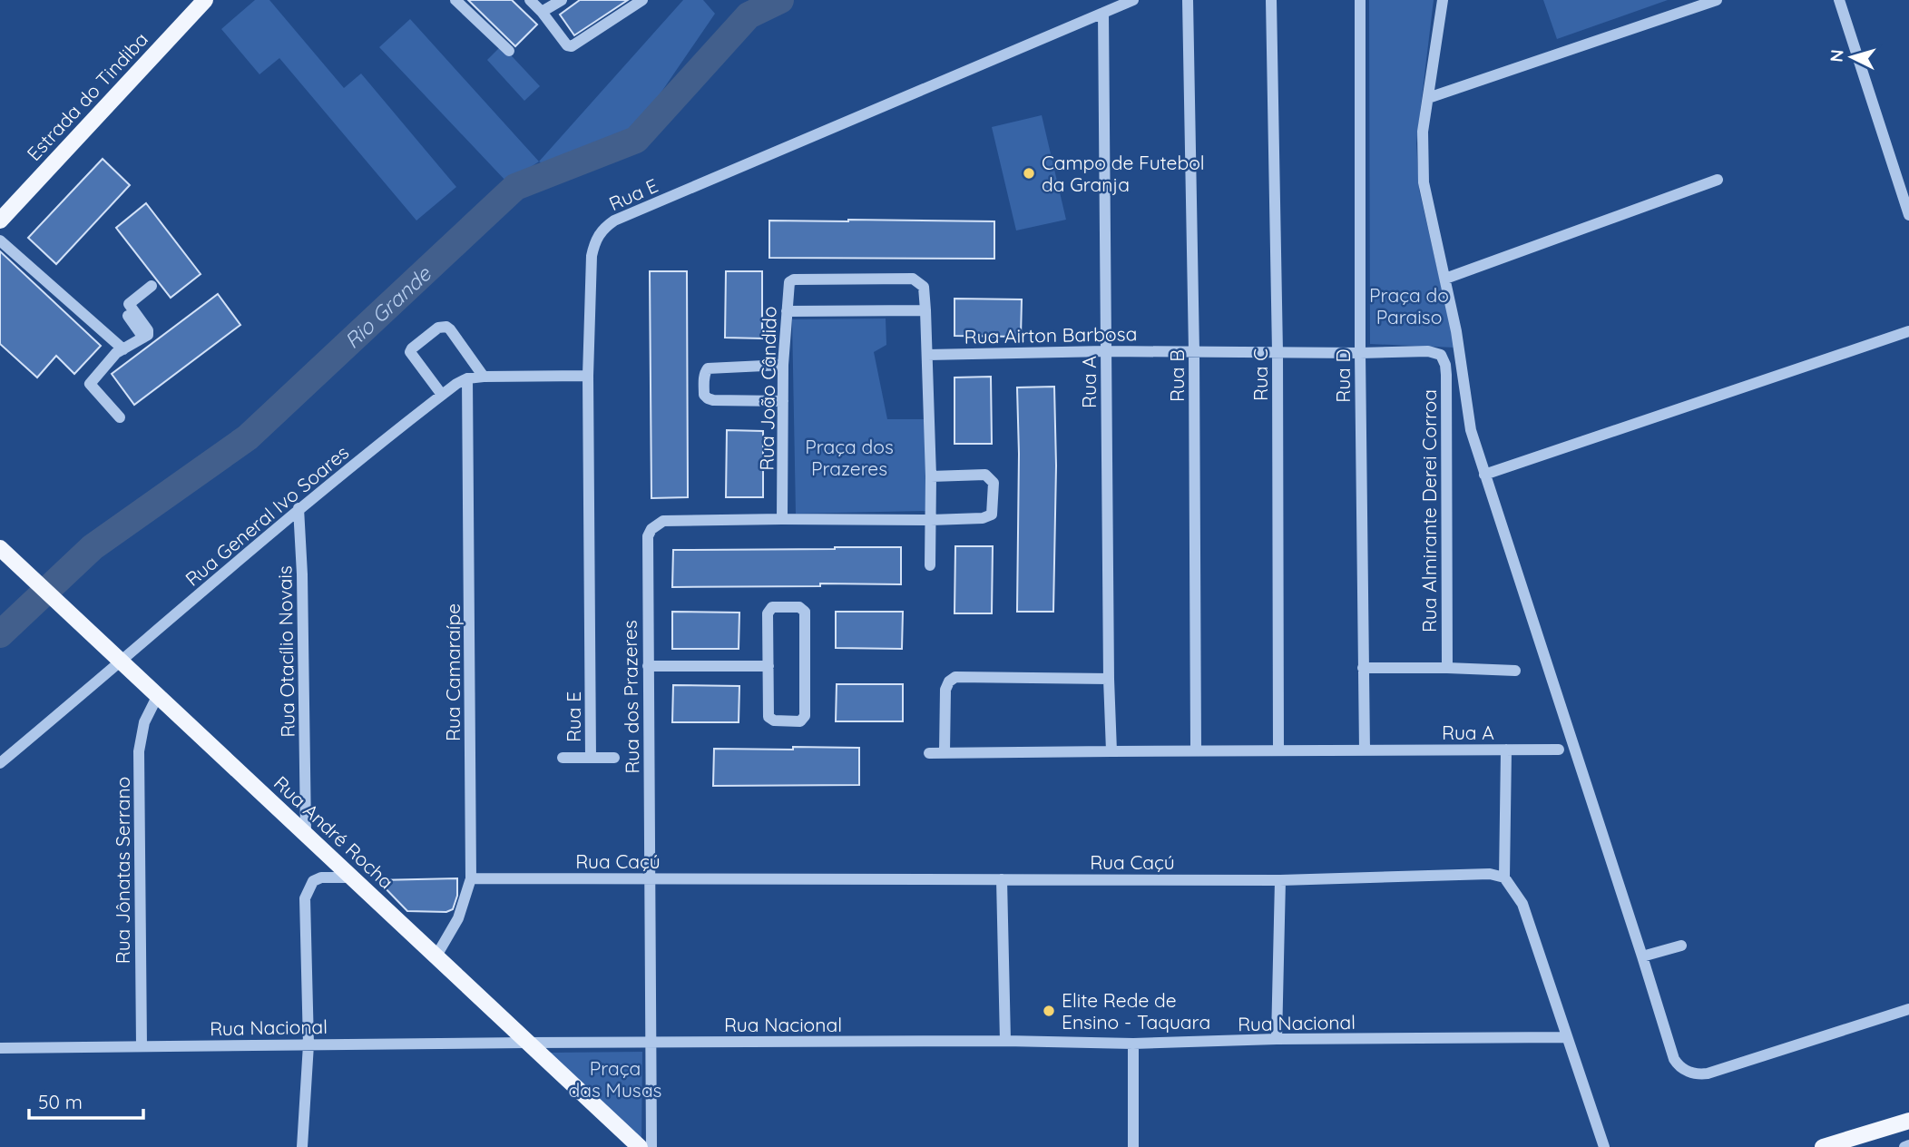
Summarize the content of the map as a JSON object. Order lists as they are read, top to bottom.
{
  "streets": {
    "main road": ["Estrada do Tindiba", "Rua André Rocha"],
    "street": [
      "Rua E",
      "Rua Airton Barbosa",
      "Rua C",
      "Rua B",
      "Rua D",
      "Rua A",
      "Rua João Cândido",
      "Rua Almirante Derei Corroa",
      "Rua General Ivo Soares",
      "Rua Otacílio Novais",
      "Rua Camaraípe",
      "Rua dos Prazeres",
      "Rua Caçú",
      "Rua Jônatas Serrano",
      "Rua Nacional"
    ]
  },
  "crossings": [
    ["Rua E", "Rua A"],
    ["Rua E", "Rua General Ivo Soares"],
    ["Rua Airton Barbosa", "Rua C"],
    ["Rua Airton Barbosa", "Rua B"],
    ["Rua Airton Barbosa", "Rua D"],
    ["Rua Airton Barbosa", "Rua A"],
    ["Rua Airton Barbosa", "Rua Almirante Derei Corroa"],
    ["Rua C", "Rua A"],
    ["Rua B", "Rua A"],
    ["Rua D", "Rua A"],
    ["Rua João Cândido", "Rua dos Prazeres"],
    ["Rua General Ivo Soares", "Rua Otacílio Novais"],
    ["Rua General Ivo Soares", "Rua Camaraípe"],
    ["Rua General Ivo Soares", "Rua André Rocha"],
    ["Rua Otacílio Novais", "Rua André Rocha"],
    ["Rua Camaraípe", "Rua André Rocha"],
    ["Rua Camaraípe", "Rua Caçú"],
    ["Rua dos Prazeres", "Rua Caçú"],
    ["Rua dos Prazeres", "Rua Nacional"],
    ["Rua André Rocha", "Rua Jônatas Serrano"],
    ["Rua André Rocha", "Rua Nacional"],
    ["Rua Jônatas Serrano", "Rua Nacional"]
  ],
  "water": ["Rio Grande"],
  "parks": ["Praça do Paraiso", "Praça dos Prazeres", "Praça das Musas"],
  "places": ["Campo de Futebol da Granja", "Elite Rede de Ensino - Taquara"],
  "scale_bar": "50 m",
  "north": "left"
}
